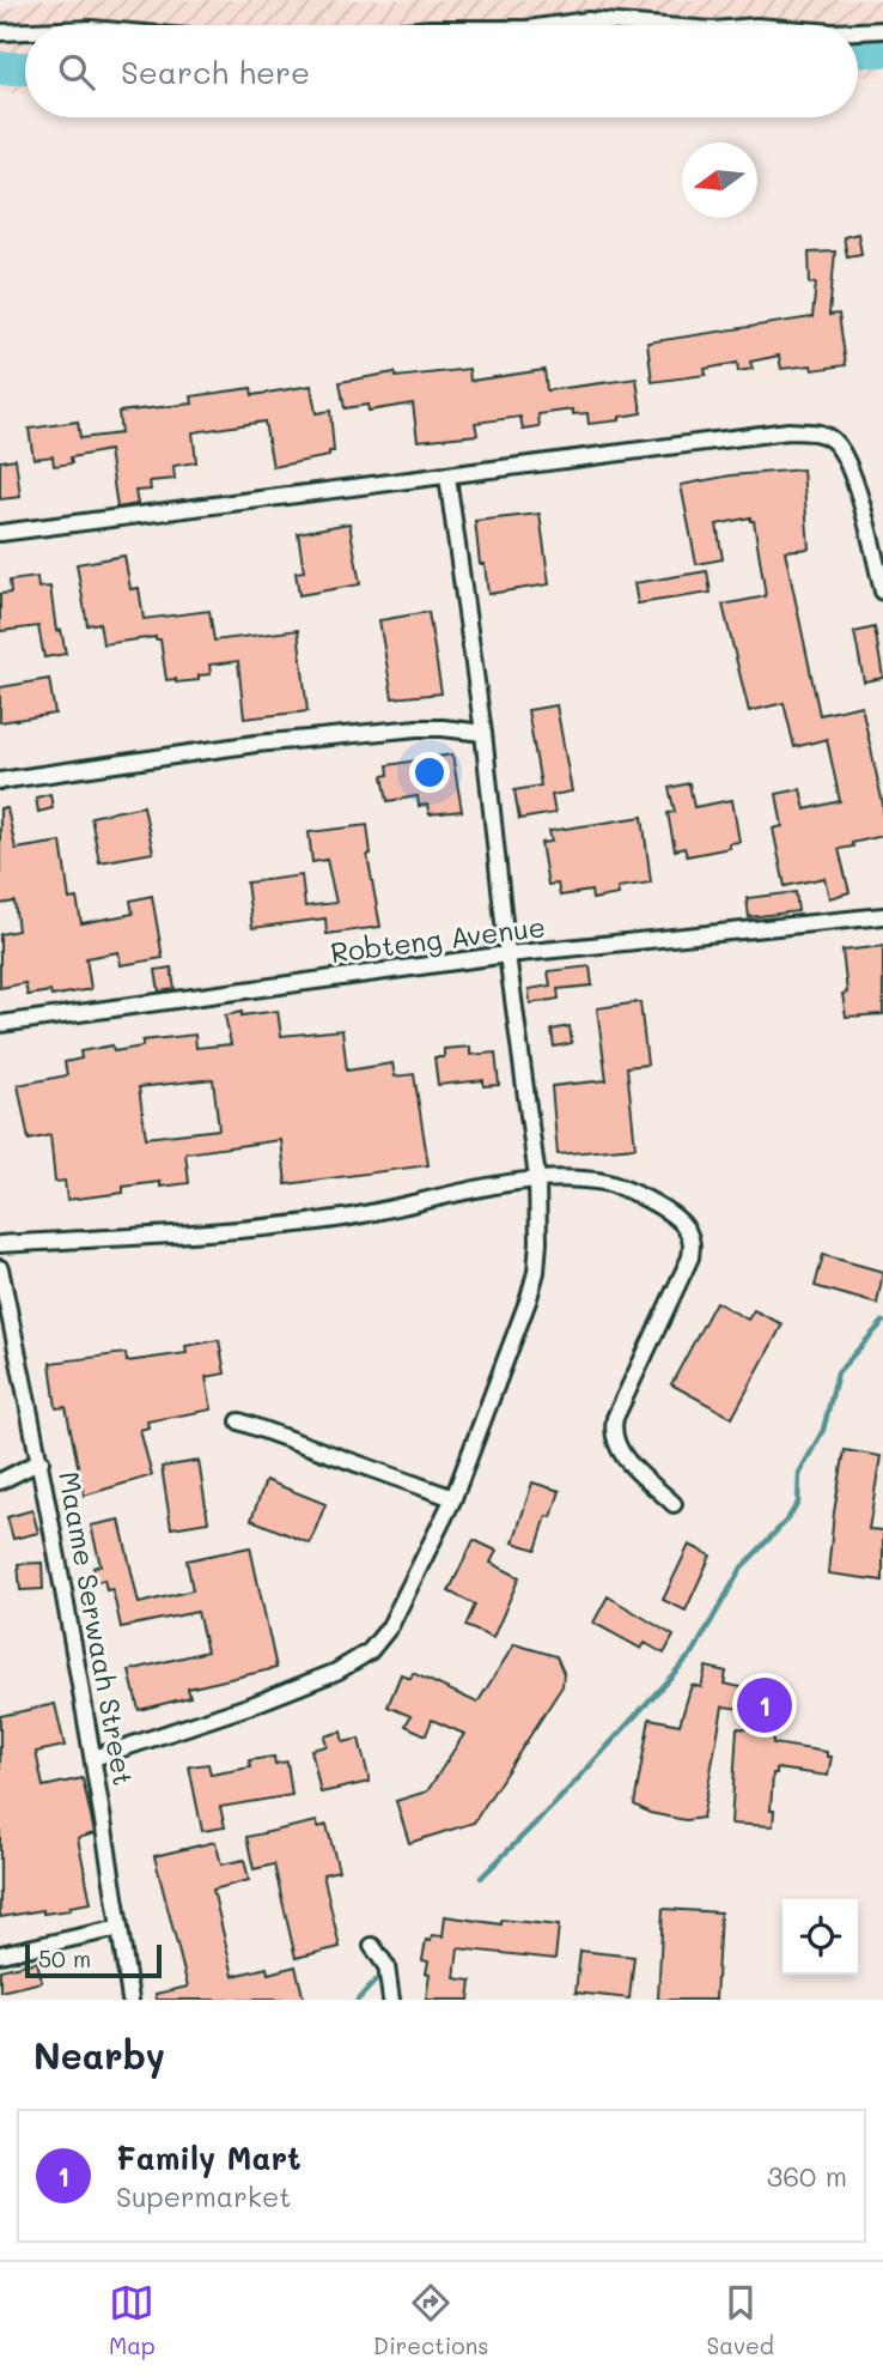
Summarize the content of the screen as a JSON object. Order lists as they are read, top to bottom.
{
  "streets": {
    "street": ["Robteng Avenue", "Maame Serwaah Street"]
  },
  "scale_bar": "50 m",
  "north": "left",
  "page": {
    "search": "Search here",
    "pins": "1",
    "scale": "50 m",
    "heading": "Nearby",
    "list": [
      {
        "mark": "1",
        "name": "Family Mart",
        "note": "Supermarket",
        "value": "360 m"
      }
    ],
    "nav": ["Map", "Directions", "Saved"]
  }
}
